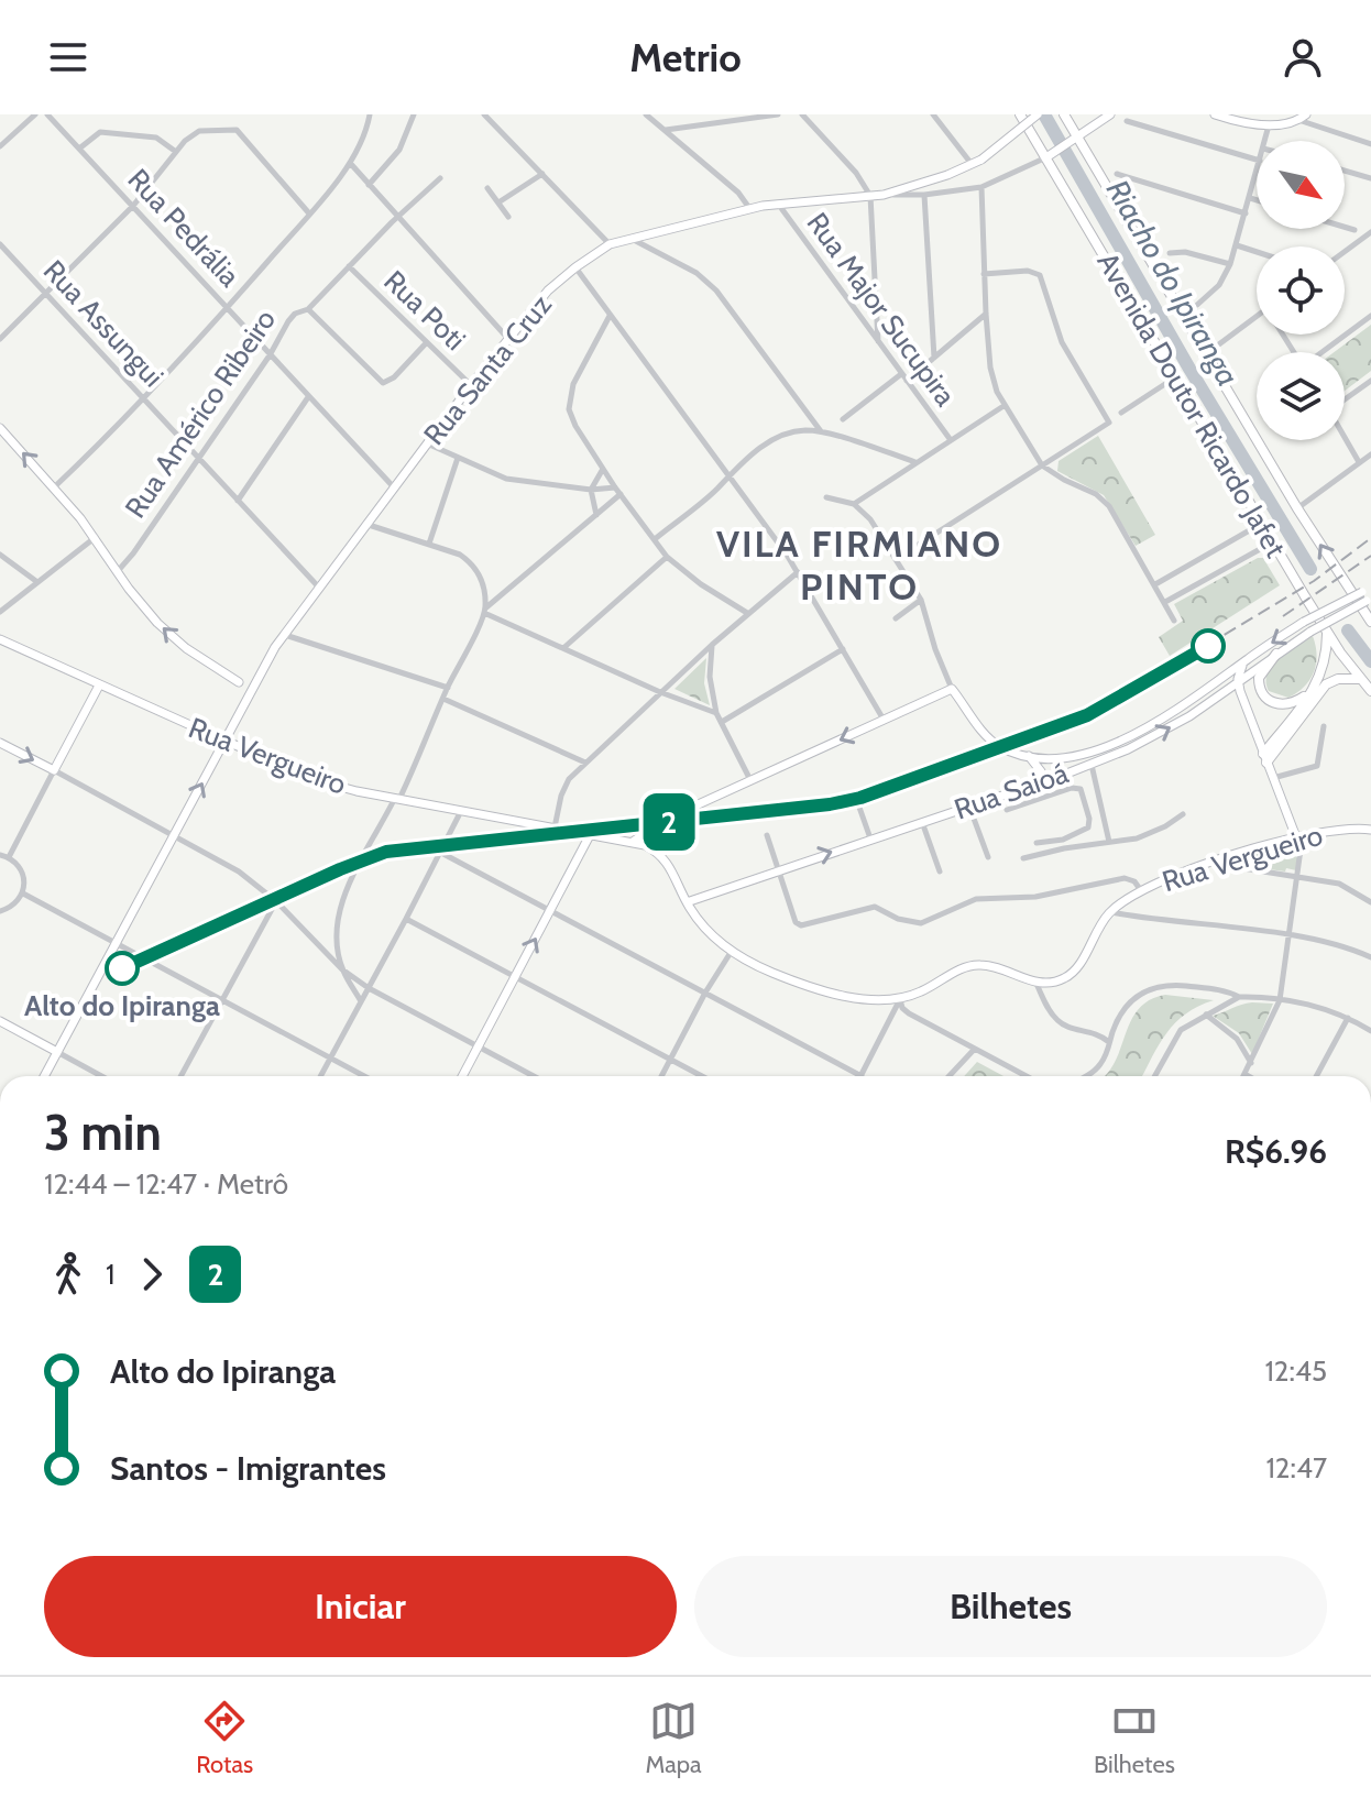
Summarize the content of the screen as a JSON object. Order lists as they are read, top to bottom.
{
  "streets": {
    "main road": [
      "Rua Santa Cruz",
      "Avenida Doutor Ricardo Jafet",
      "Rua Vergueiro",
      "Rua Saioá"
    ],
    "street": [
      "Rua Pedrália",
      "Rua Major Sucupira",
      "Rua Poti",
      "Rua Assungui",
      "Rua Américo Ribeiro"
    ]
  },
  "crossings": [
    ["Rua Pedrália", "Rua Santa Cruz"],
    ["Rua Pedrália", "Rua Américo Ribeiro"],
    ["Rua Major Sucupira", "Rua Santa Cruz"],
    ["Rua Poti", "Rua Santa Cruz"],
    ["Rua Poti", "Rua Américo Ribeiro"],
    ["Rua Assungui", "Rua Santa Cruz"],
    ["Rua Assungui", "Rua Américo Ribeiro"],
    ["Rua Santa Cruz", "Avenida Doutor Ricardo Jafet"],
    ["Rua Santa Cruz", "Rua Vergueiro"]
  ],
  "districts": ["VILA FIRMIANO PINTO"],
  "water": ["Riacho do Ipiranga"],
  "places": ["Alto do Ipiranga"],
  "lines": ["metro line 2"],
  "north": "bottom right",
  "page": {
    "header": "Metrio",
    "on_map": "2",
    "heading": ["3 min", "12:44 – 12:47 · Metrô", "R$6.96"],
    "legs": ["1", "2"],
    "list": [
      {
        "name": "Alto do Ipiranga",
        "value": "12:45"
      },
      {
        "name": "Santos - Imigrantes",
        "value": "12:47"
      }
    ],
    "buttons": ["Iniciar", "Bilhetes"],
    "tabs": ["Rotas", "Mapa", "Bilhetes"]
  }
}
